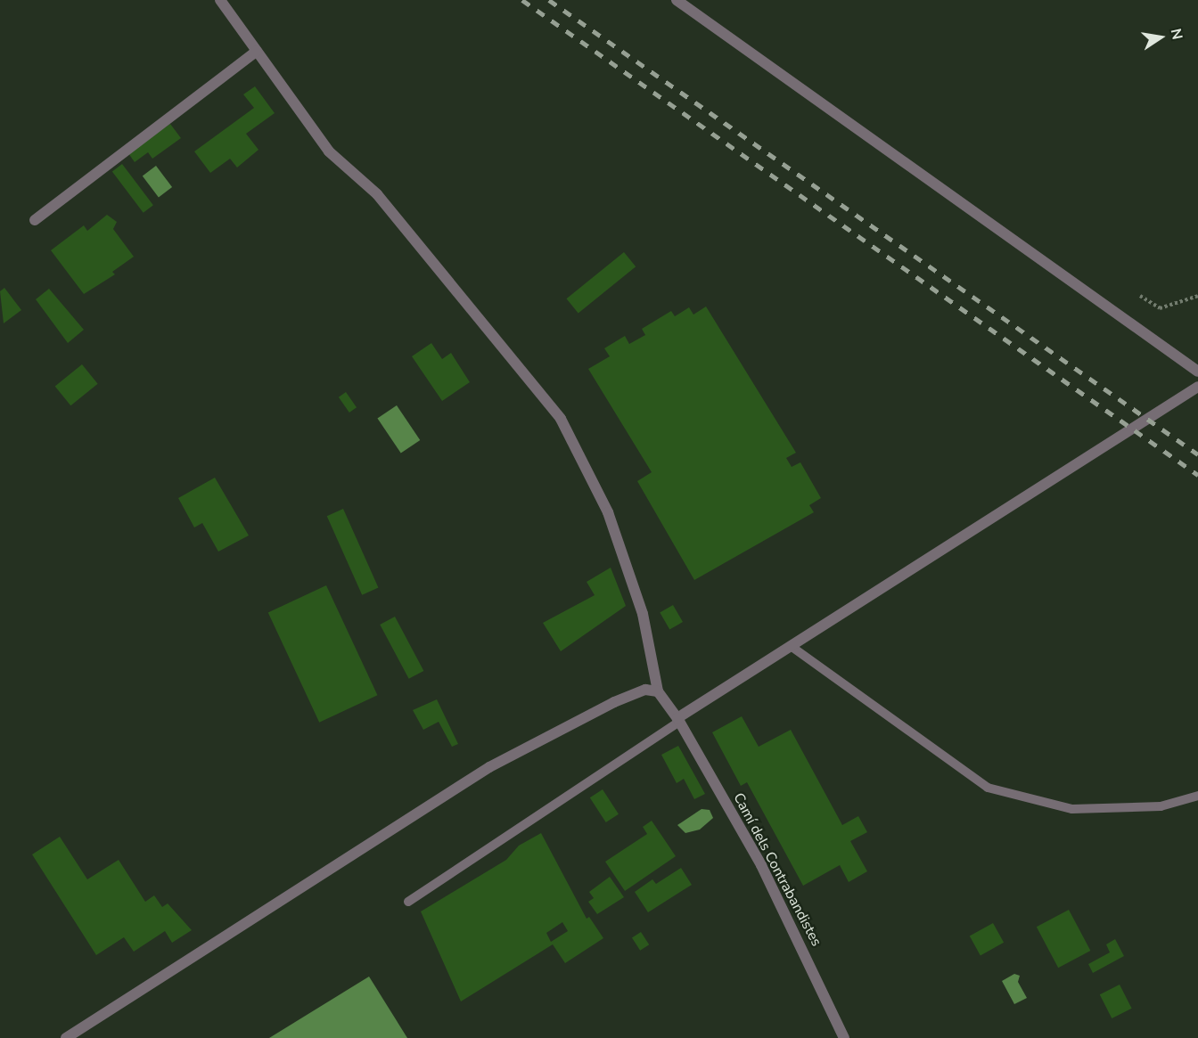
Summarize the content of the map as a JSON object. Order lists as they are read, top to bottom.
{
  "streets": {
    "street": ["Camí dels Contrabandistes"]
  },
  "north": "right"
}
